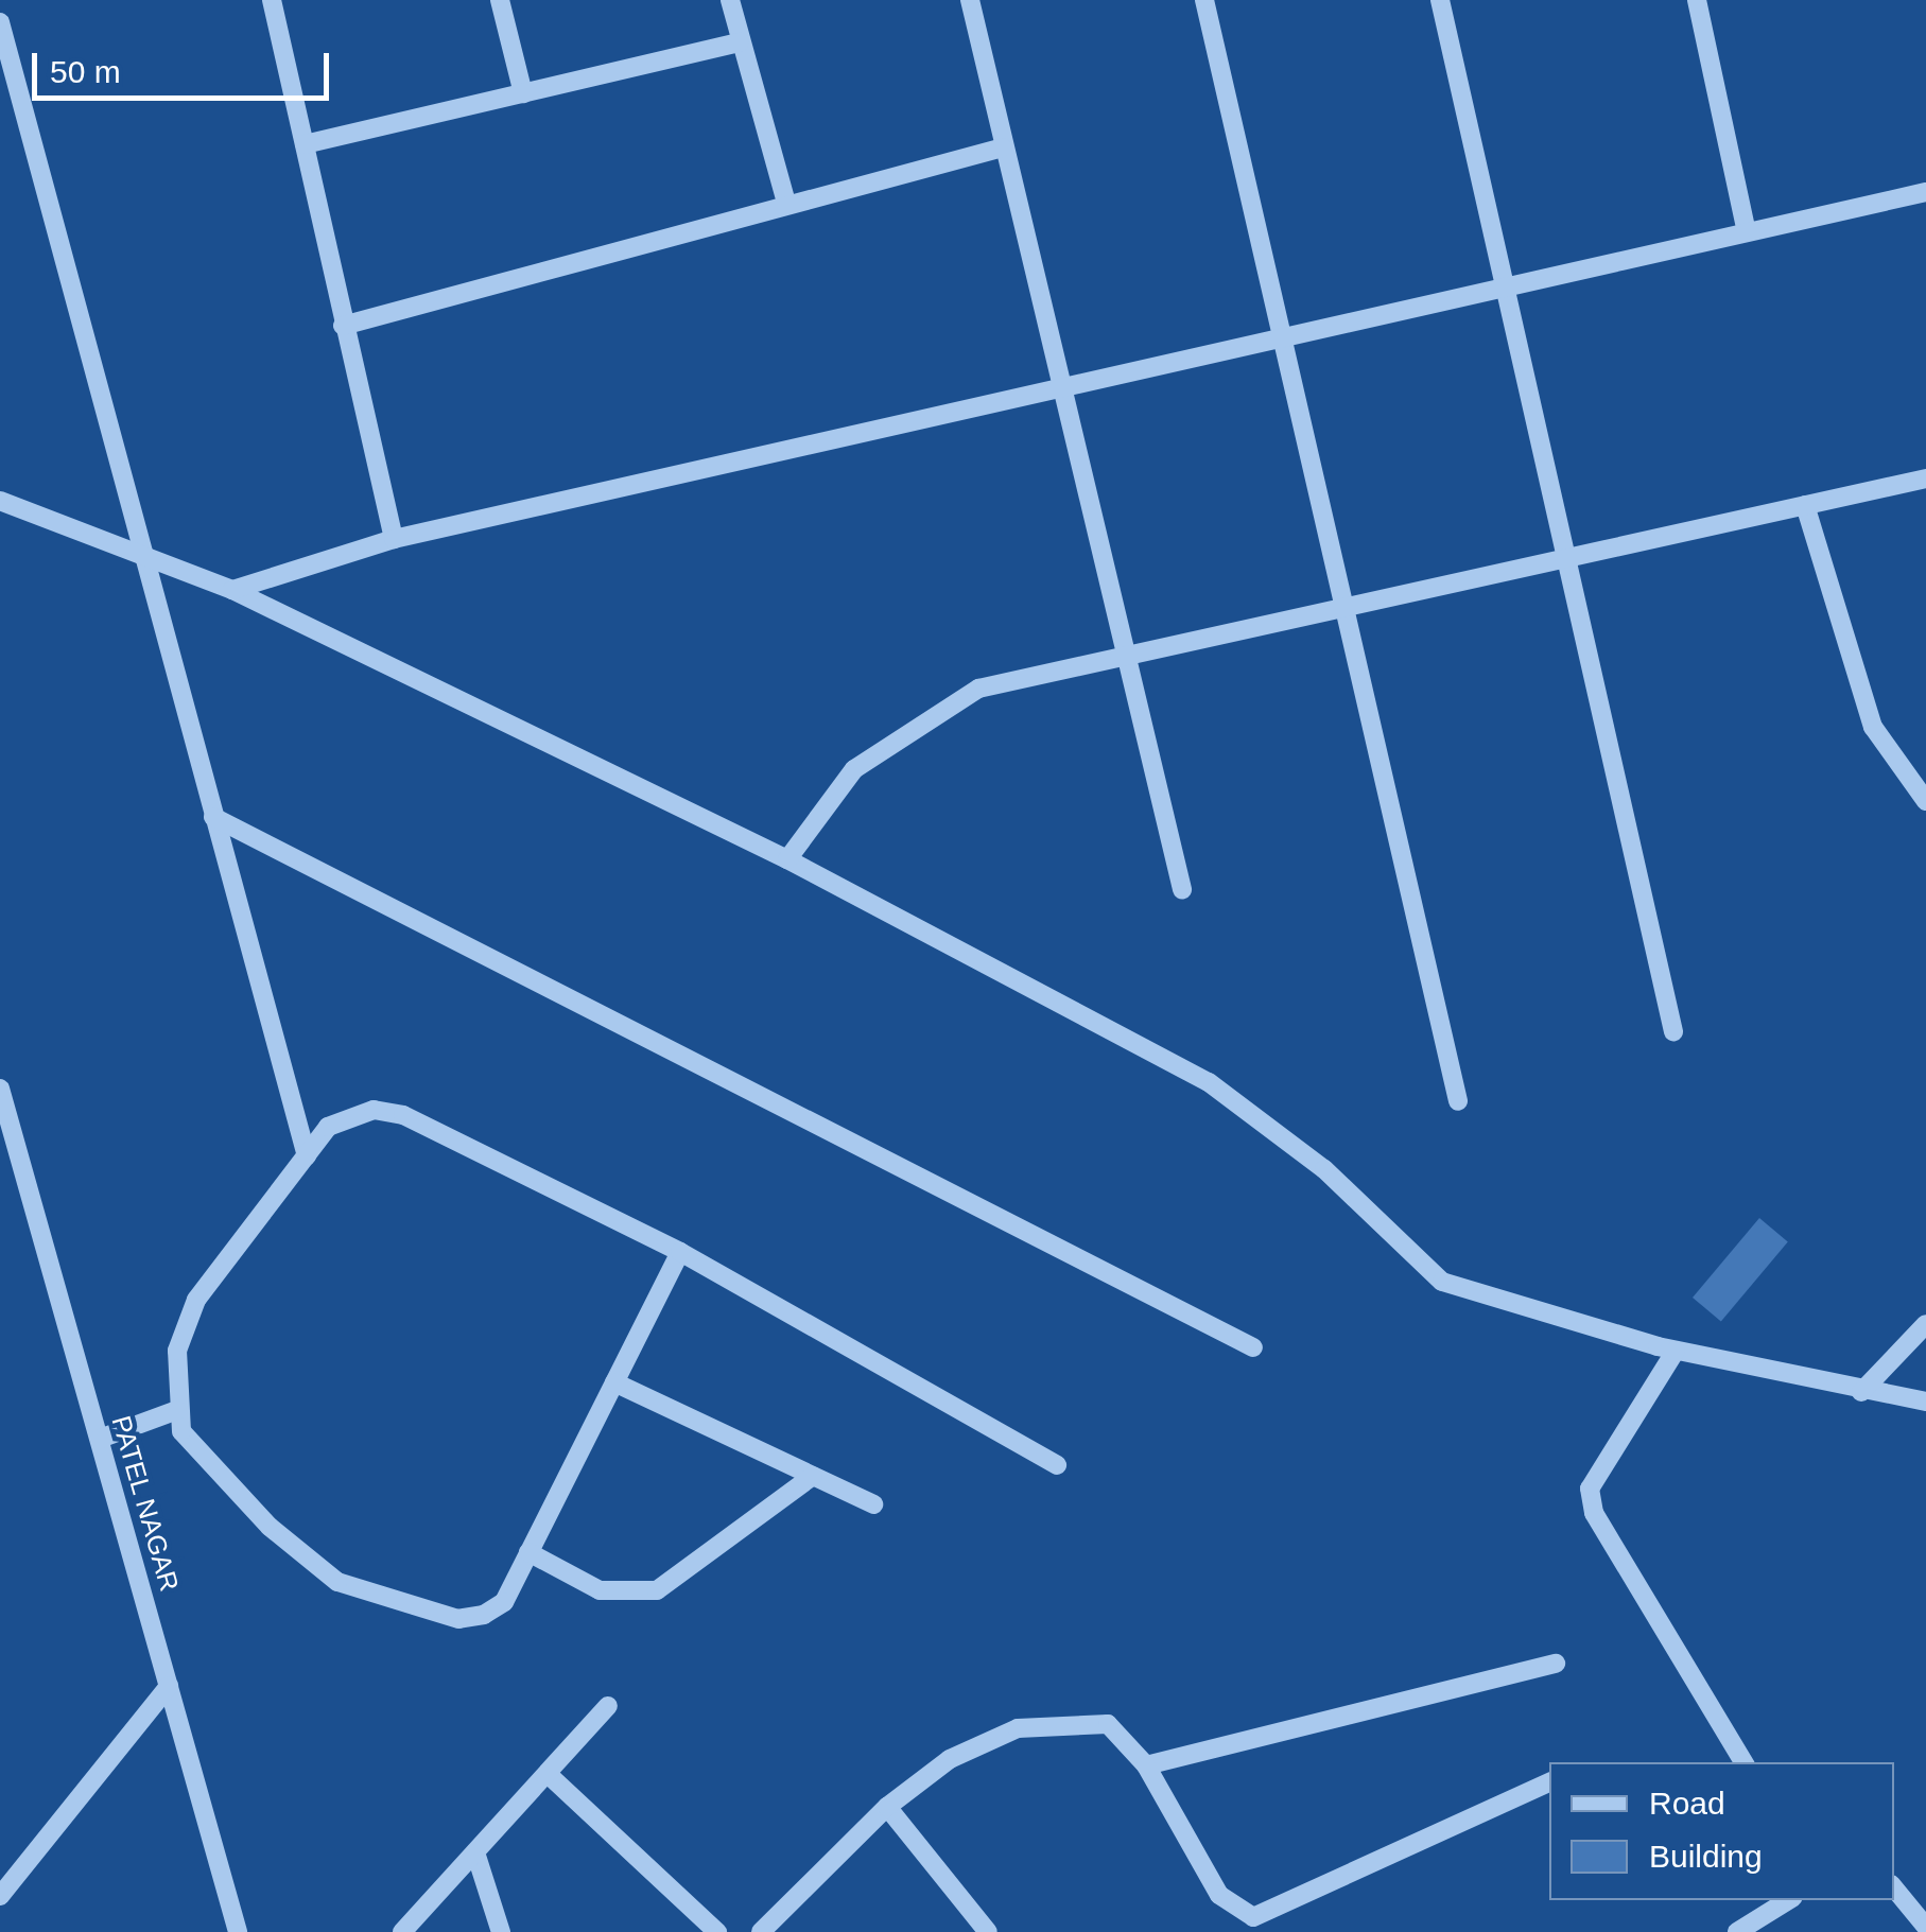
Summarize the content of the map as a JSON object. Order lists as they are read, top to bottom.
{
  "streets": {
    "street": ["PATEL NAGAR"]
  },
  "legend": ["Road", "Building"],
  "scale_bar": "50 m"
}
